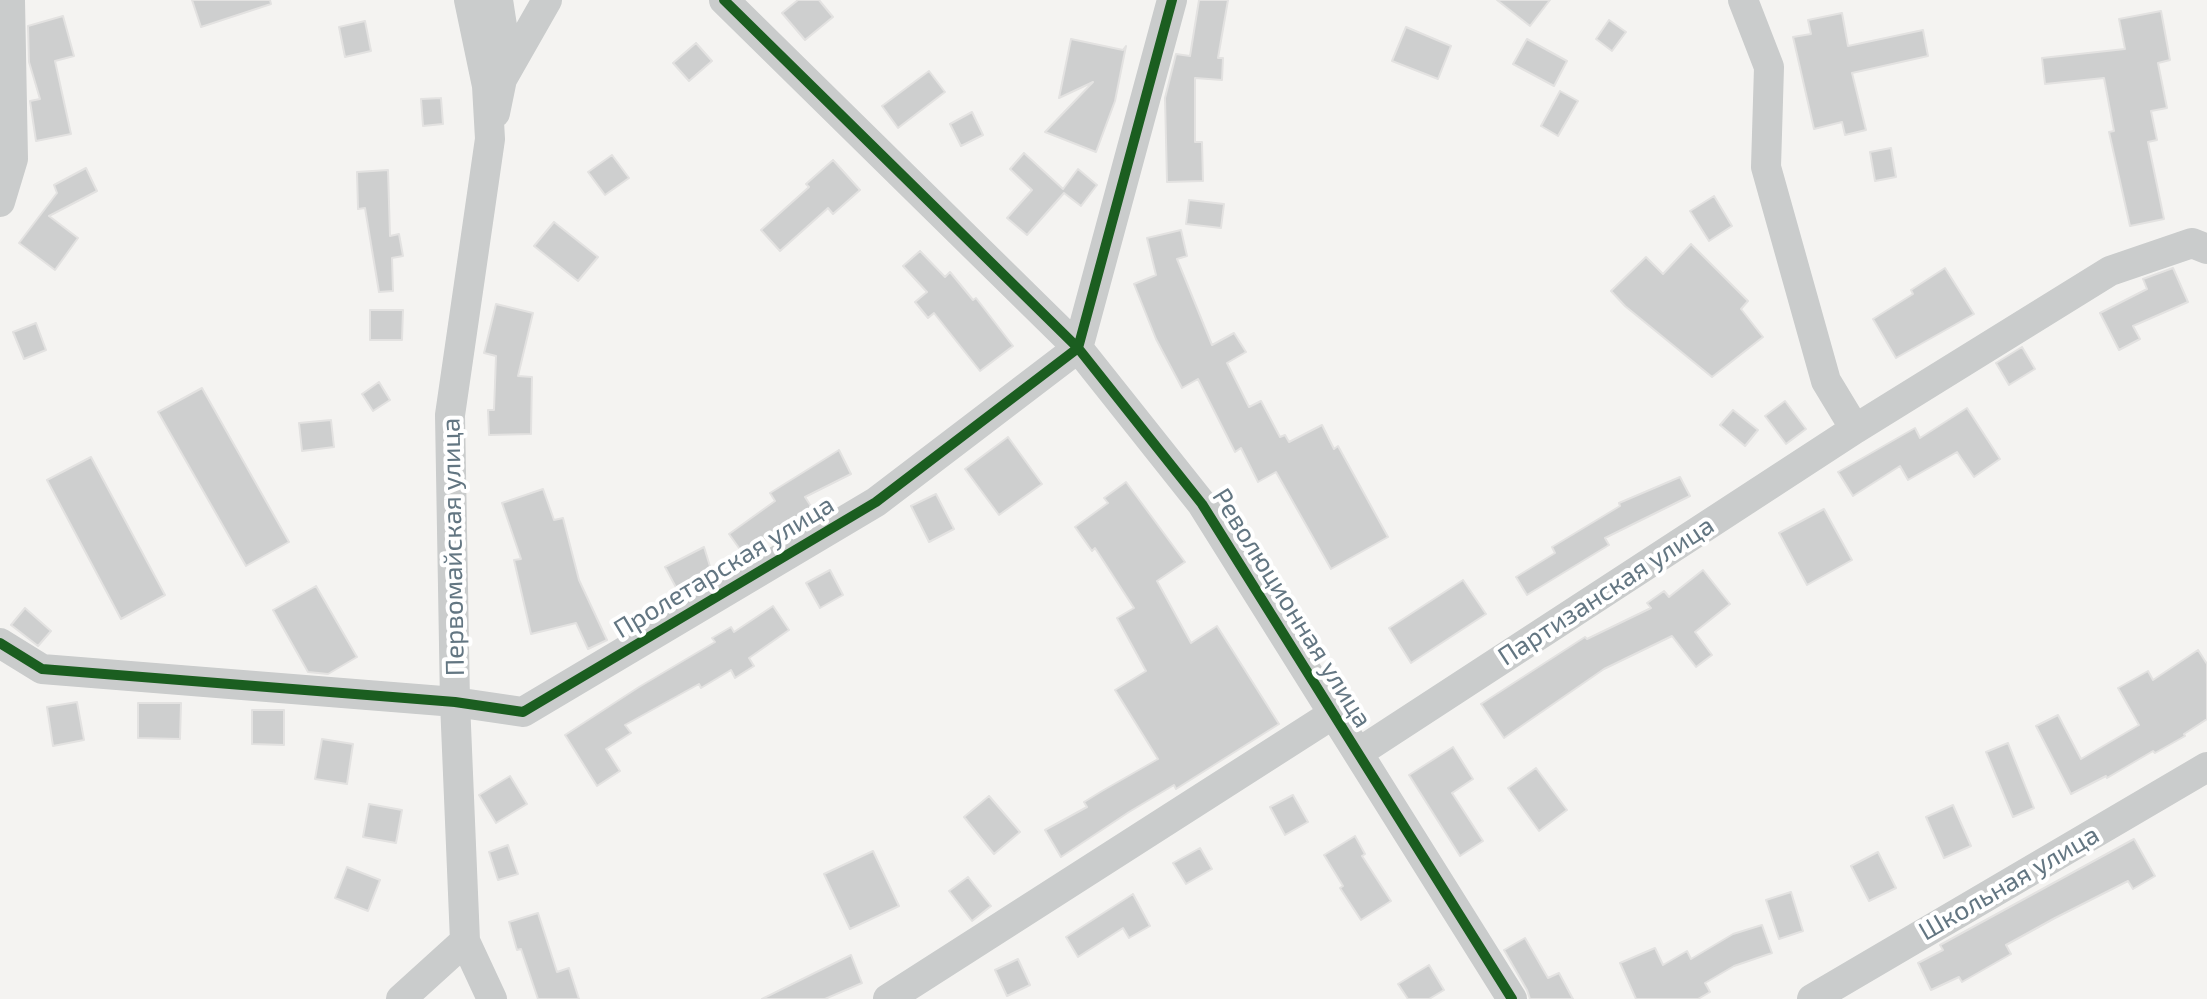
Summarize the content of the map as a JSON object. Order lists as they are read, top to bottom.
{
  "streets": {
    "street": [
      "Первомайская улица",
      "Пролетарская улица",
      "Партизанская улица",
      "Революционная улица",
      "Школьная улица"
    ]
  },
  "crossings": [
    ["Первомайская улица", "Пролетарская улица"],
    ["Пролетарская улица", "Революционная улица"],
    ["Партизанская улица", "Революционная улица"]
  ]
}
